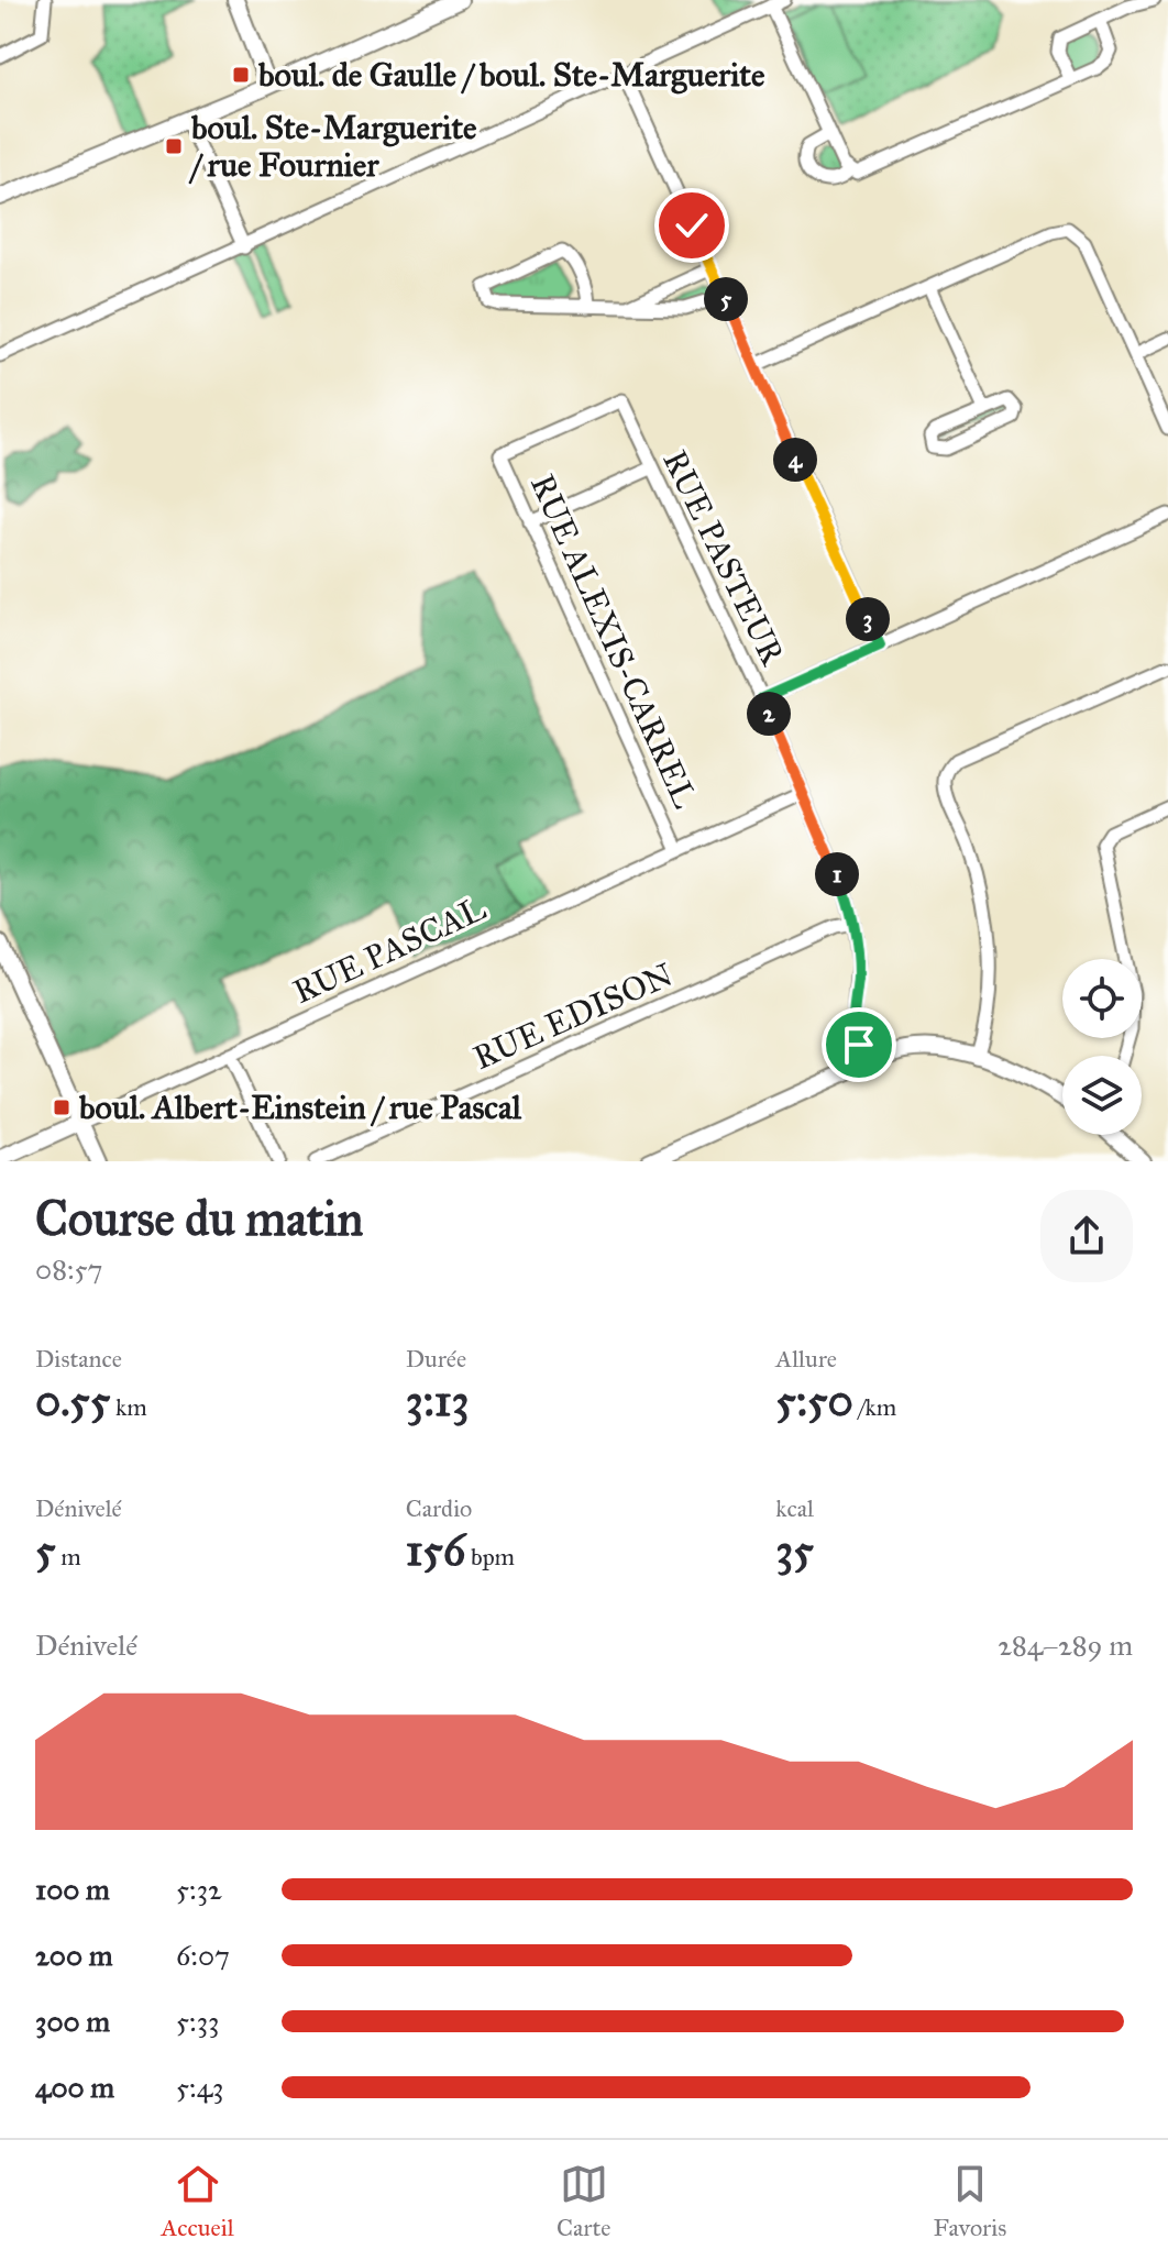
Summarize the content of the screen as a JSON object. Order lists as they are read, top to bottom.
{
  "streets": {
    "street": [
      "RUE PASTEUR",
      "RUE ALEXIS-CARREL",
      "RUE PASCAL",
      "RUE EDISON"
    ]
  },
  "crossings": [
    ["RUE PASTEUR", "RUE ALEXIS-CARREL"],
    ["RUE PASTEUR", "RUE PASCAL"],
    ["RUE PASTEUR", "RUE EDISON"],
    ["RUE ALEXIS-CARREL", "RUE PASCAL"]
  ],
  "places": {
    "transit": ["boul. de Gaulle / boul. Ste-Marguerite", "boul. Ste-Marguerite / rue Fournier", "boul. Albert-Einstein / rue Pascal"]
  },
  "page": {
    "pins": [
      "5",
      "4",
      "3",
      "2",
      "1"
    ],
    "heading": ["Course du matin", "08:57"],
    "stats": [
      ["Distance", "0.55 km"],
      ["Durée", "3:13"],
      ["Allure", "5:50 /km"],
      ["Dénivelé", "5 m"],
      ["Cardio", "156 bpm"],
      ["kcal", "35"]
    ],
    "chart": ["Dénivelé", "284–289 m"],
    "list": [
      {
        "name": "100 m",
        "note": "5:32"
      },
      {
        "name": "200 m",
        "note": "6:07"
      },
      {
        "name": "300 m",
        "note": "5:33"
      },
      {
        "name": "400 m",
        "note": "5:43"
      }
    ],
    "tabs": ["Accueil", "Carte", "Favoris"]
  }
}
